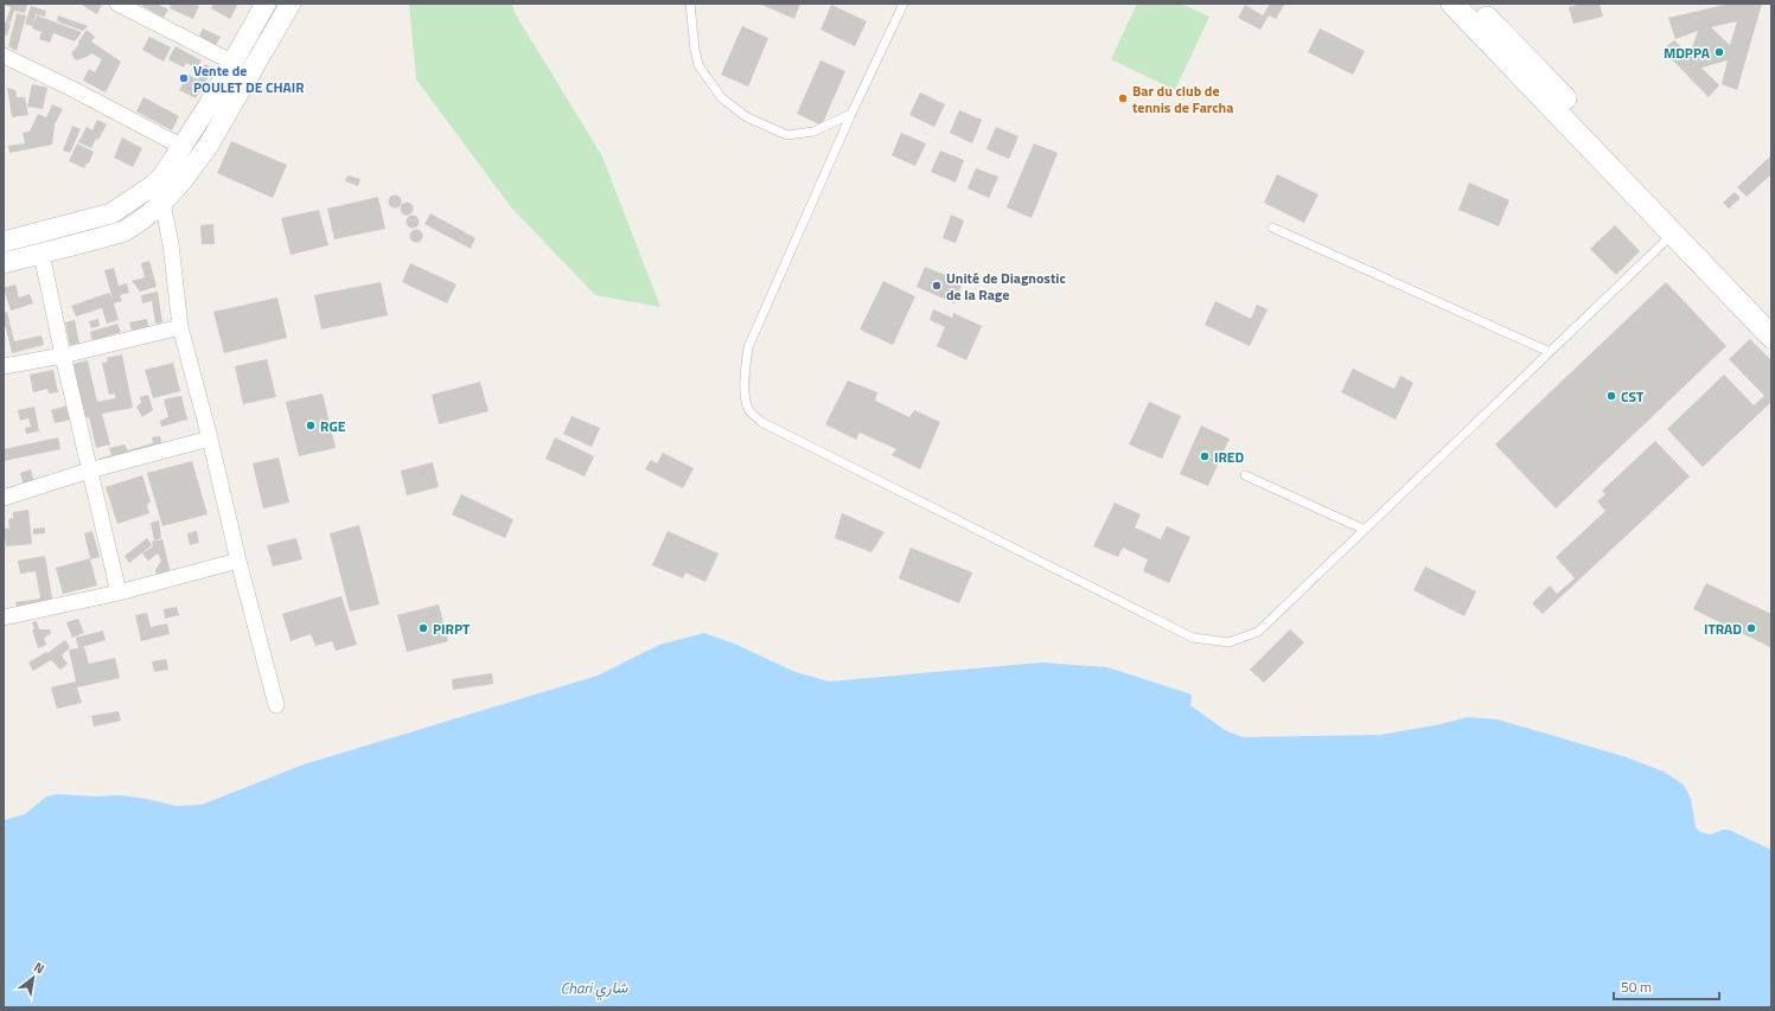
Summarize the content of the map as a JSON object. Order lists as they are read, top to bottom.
{
  "water": ["Chari شاري"],
  "places": [
    "MDPPA",
    "Vente de POULET DE CHAIR",
    "Bar du club de tennis de Farcha",
    "Unité de Diagnostic de la Rage",
    "CST",
    "RGE",
    "IRED",
    "PIRPT",
    "ITRAD"
  ],
  "scale_bar": "50 m",
  "north": "top right"
}
